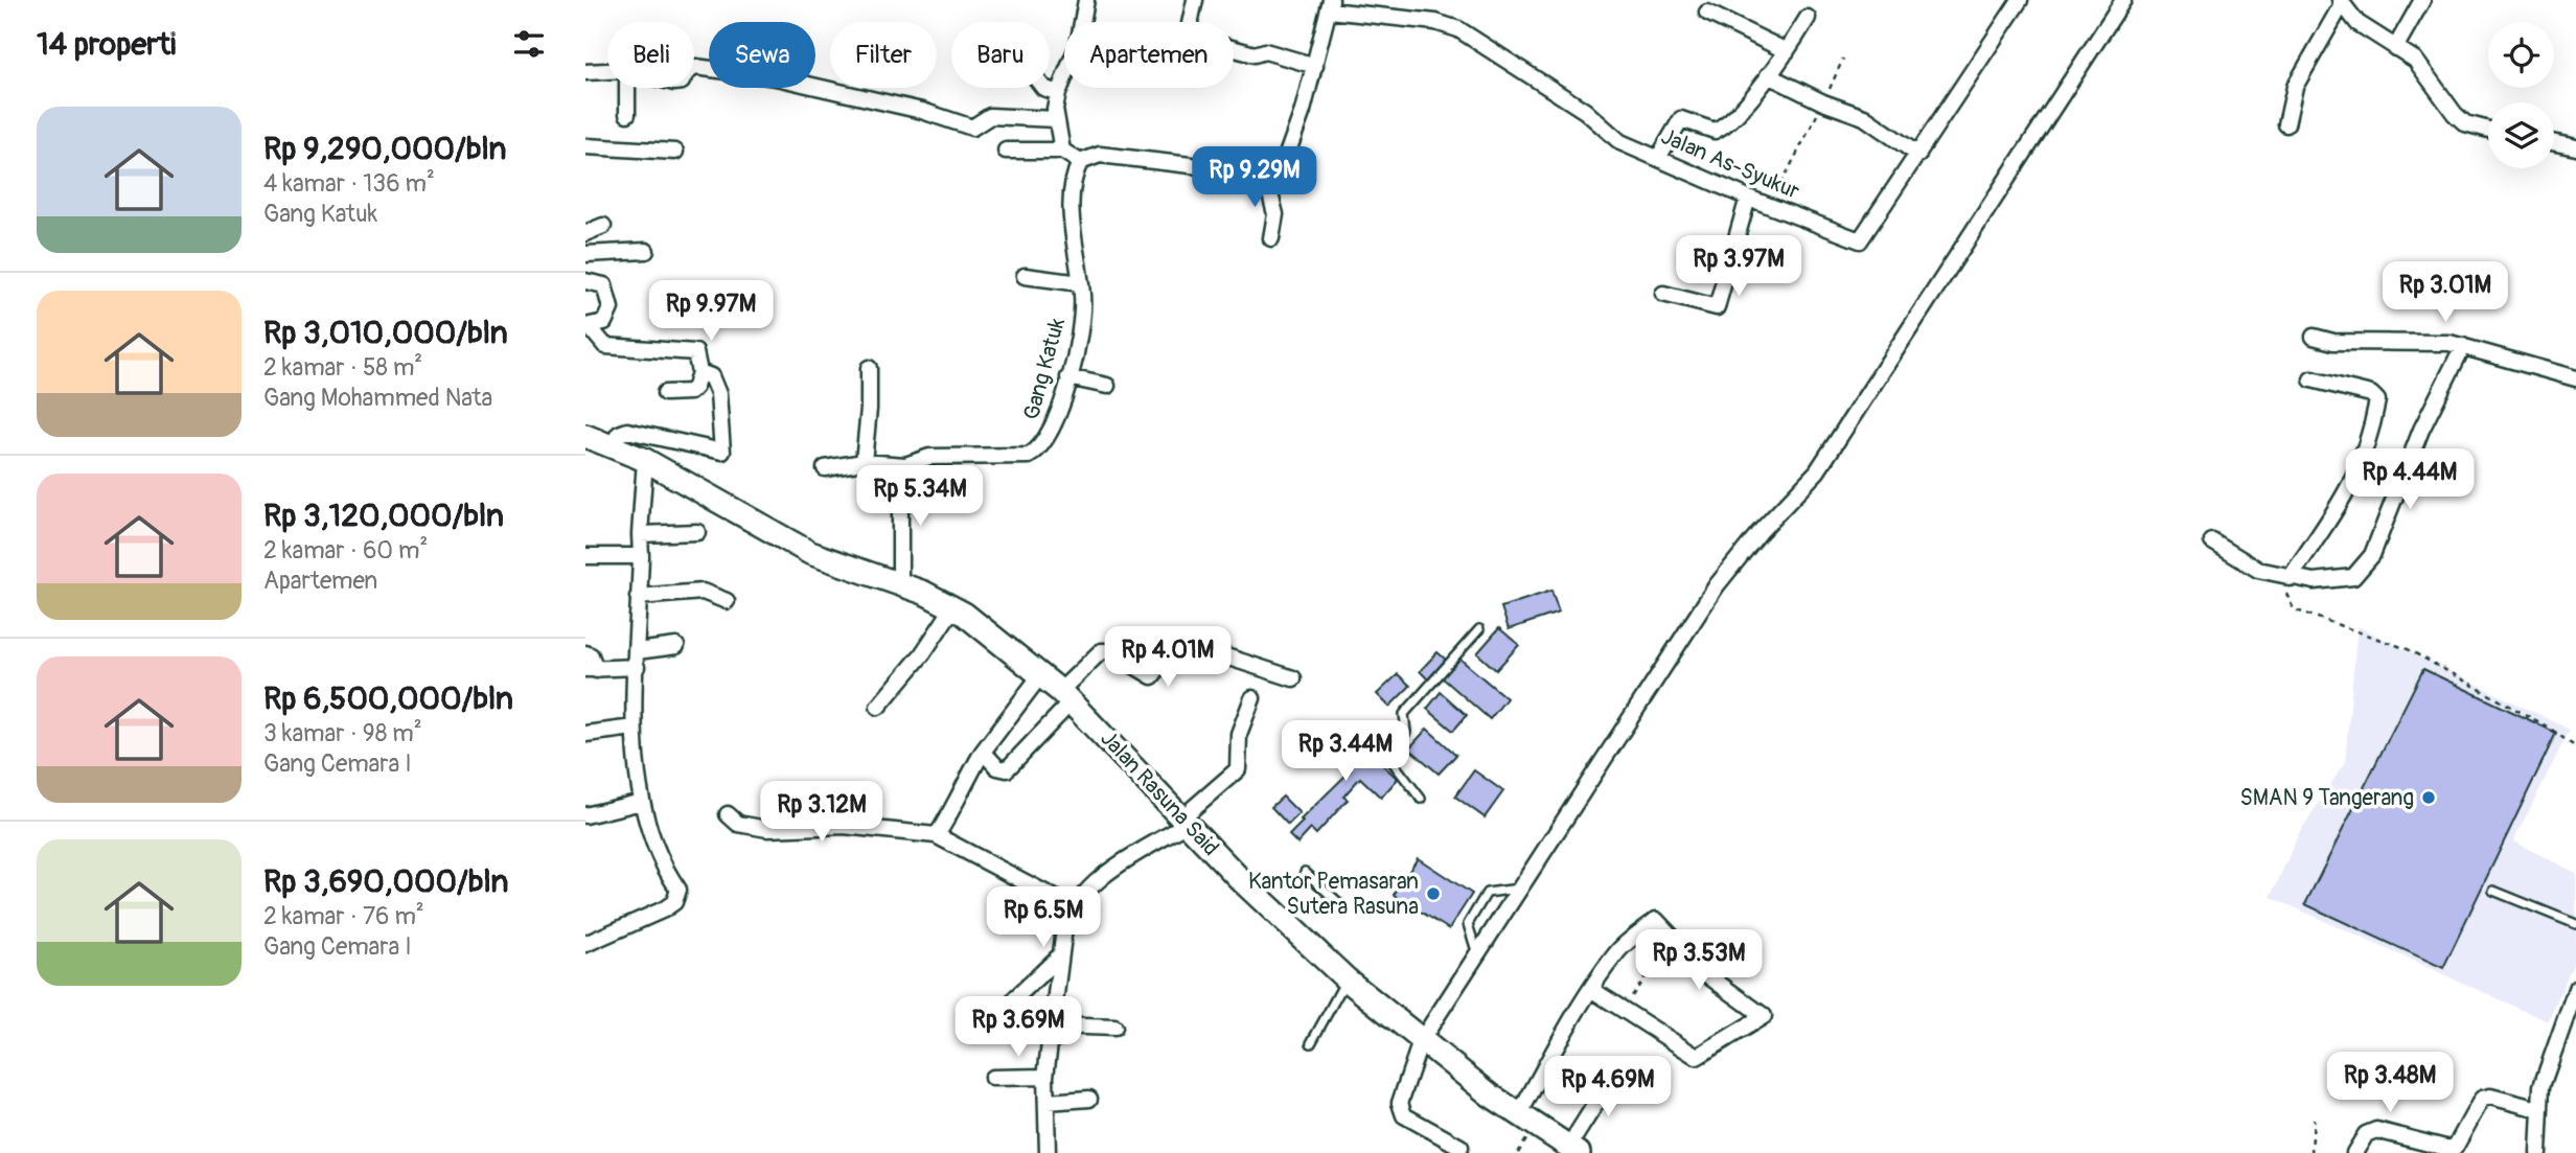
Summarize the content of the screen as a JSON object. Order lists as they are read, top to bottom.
{
  "streets": {
    "main road": ["Jalan Rasuna Said"],
    "street": ["Jalan As-Syukur", "Gang Katuk"]
  },
  "places": ["SMAN 9 Tangerang", "Kantor Pemasaran Sutera Rasuna"],
  "page": {
    "heading": "14 properti",
    "chip": [
      "Beli",
      "Sewa",
      "Filter",
      "Baru",
      "Apartemen"
    ],
    "list": [
      {
        "name": "Rp 9,290,000/bln",
        "note": "4 kamar · 136 m² · Gang Katuk"
      },
      {
        "name": "Rp 3,010,000/bln",
        "note": "2 kamar · 58 m² · Gang Mohammed Nata"
      },
      {
        "name": "Rp 3,120,000/bln",
        "note": "2 kamar · 60 m² · Apartemen"
      },
      {
        "name": "Rp 6,500,000/bln",
        "note": "3 kamar · 98 m² · Gang Cemara I"
      },
      {
        "name": "Rp 3,690,000/bln",
        "note": "2 kamar · 76 m² · Gang Cemara I"
      }
    ],
    "price": [
      "Rp 9.29M",
      "Rp 3.97M",
      "Rp 3.01M",
      "Rp 9.97M",
      "Rp 4.44M",
      "Rp 5.34M",
      "Rp 4.01M",
      "Rp 3.44M",
      "Rp 3.12M",
      "Rp 6.5M",
      "Rp 3.53M",
      "Rp 3.69M",
      "Rp 3.48M",
      "Rp 4.69M"
    ]
  }
}
